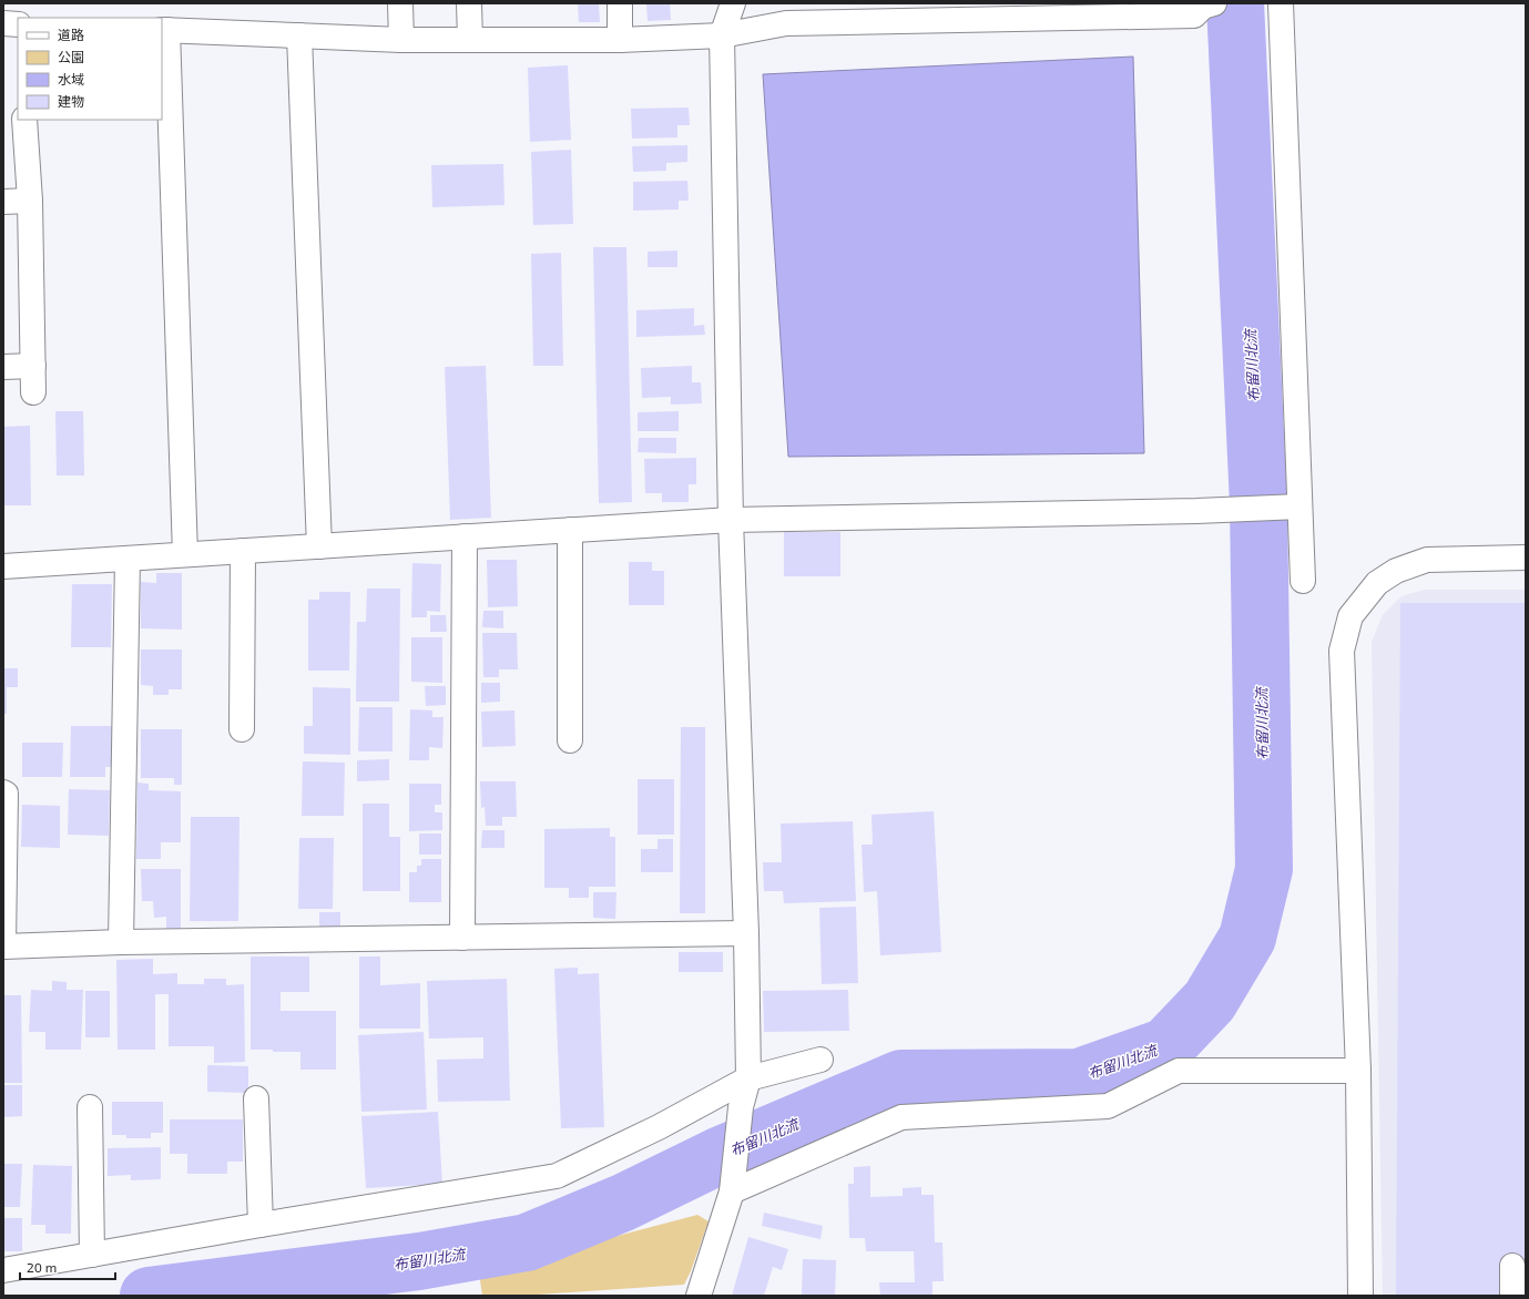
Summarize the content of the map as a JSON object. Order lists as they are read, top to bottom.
{
  "water": ["布留川北流"],
  "legend": [
    "道路",
    "公園",
    "水域",
    "建物"
  ],
  "scale_bar": "20 m"
}
